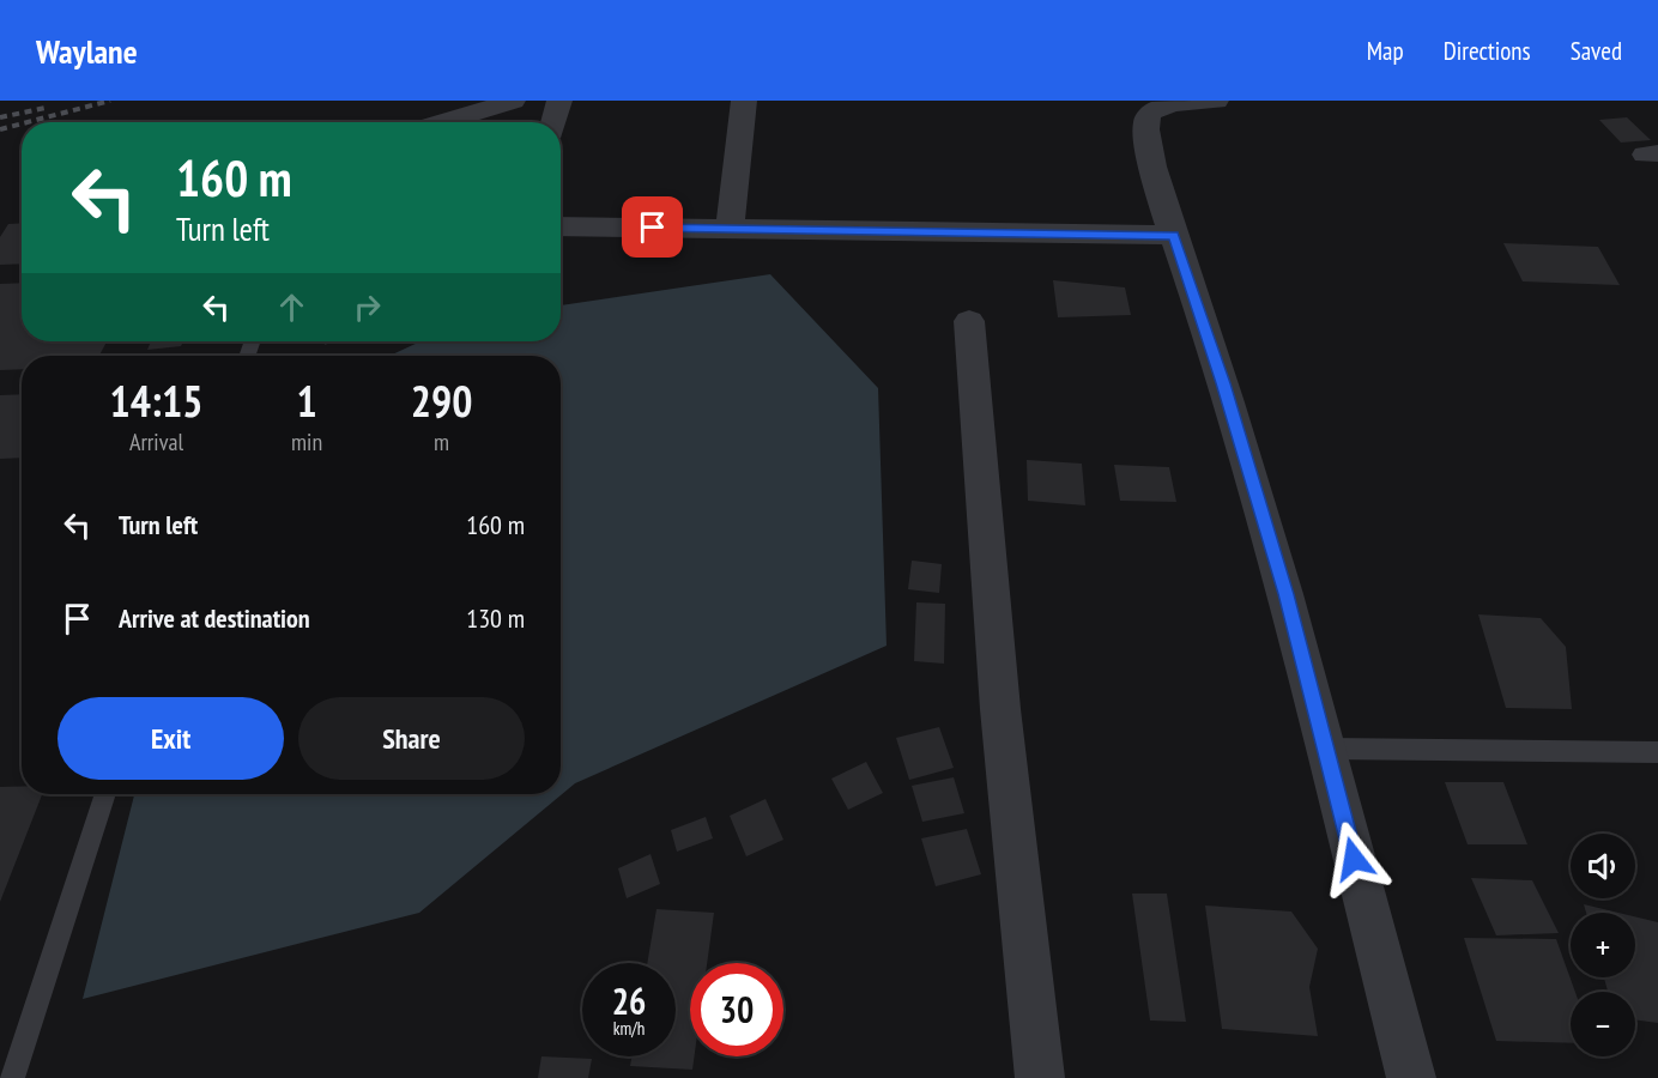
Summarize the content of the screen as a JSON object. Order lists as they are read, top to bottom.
{
  "page": {
    "header": "Waylane",
    "nav": ["Map", "Directions", "Saved"],
    "turn": ["160 m", "Turn left"],
    "eta": [
      "14:15",
      "Arrival",
      "1",
      "min",
      "290",
      "m"
    ],
    "list": [
      {
        "name": "Turn left",
        "value": "160 m"
      },
      {
        "name": "Arrive at destination",
        "value": "130 m"
      }
    ],
    "buttons": ["Exit", "Share"],
    "map_buttons": ["+", "−"],
    "speed": "26 km/h",
    "limit": "30"
  }
}
